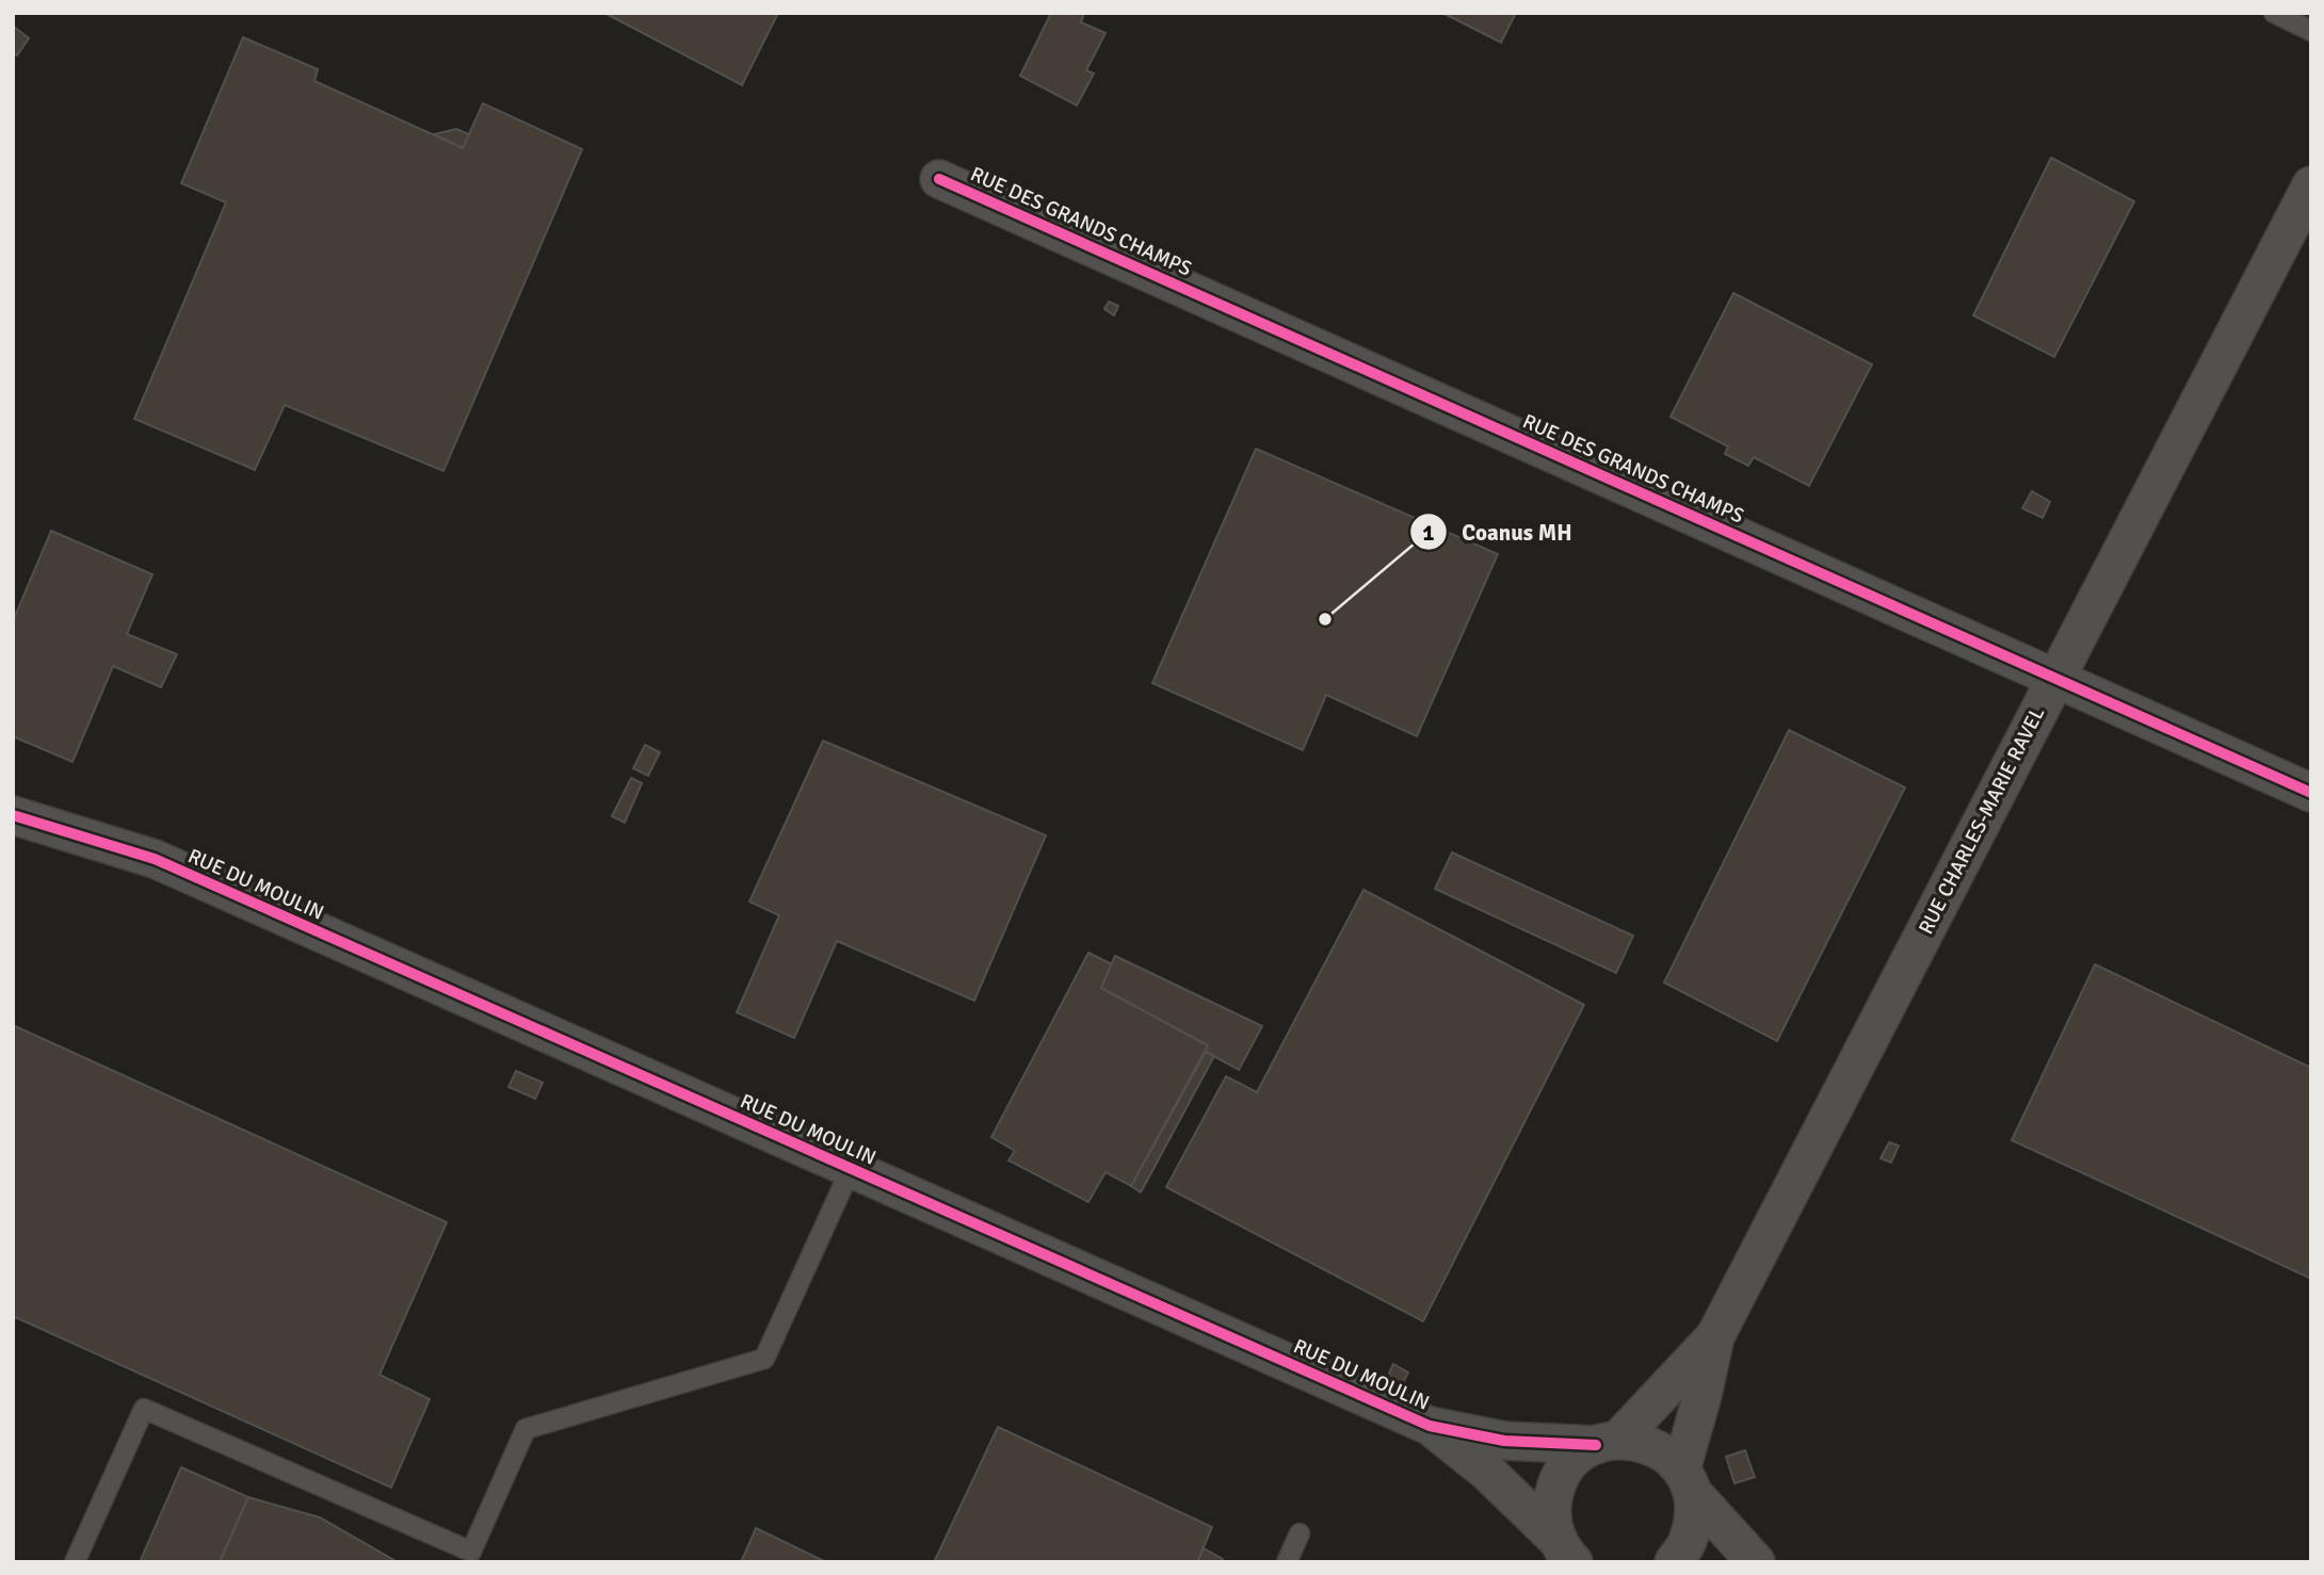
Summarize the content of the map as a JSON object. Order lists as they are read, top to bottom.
{
  "streets": {
    "street": ["RUE DES GRANDS CHAMPS", "RUE CHARLES-MARIE RAVEL", "RUE DU MOULIN"]
  },
  "crossings": [
    ["RUE DES GRANDS CHAMPS", "RUE CHARLES-MARIE RAVEL"],
    ["RUE CHARLES-MARIE RAVEL", "RUE DU MOULIN"]
  ],
  "places": ["Coanus MH"]
}
